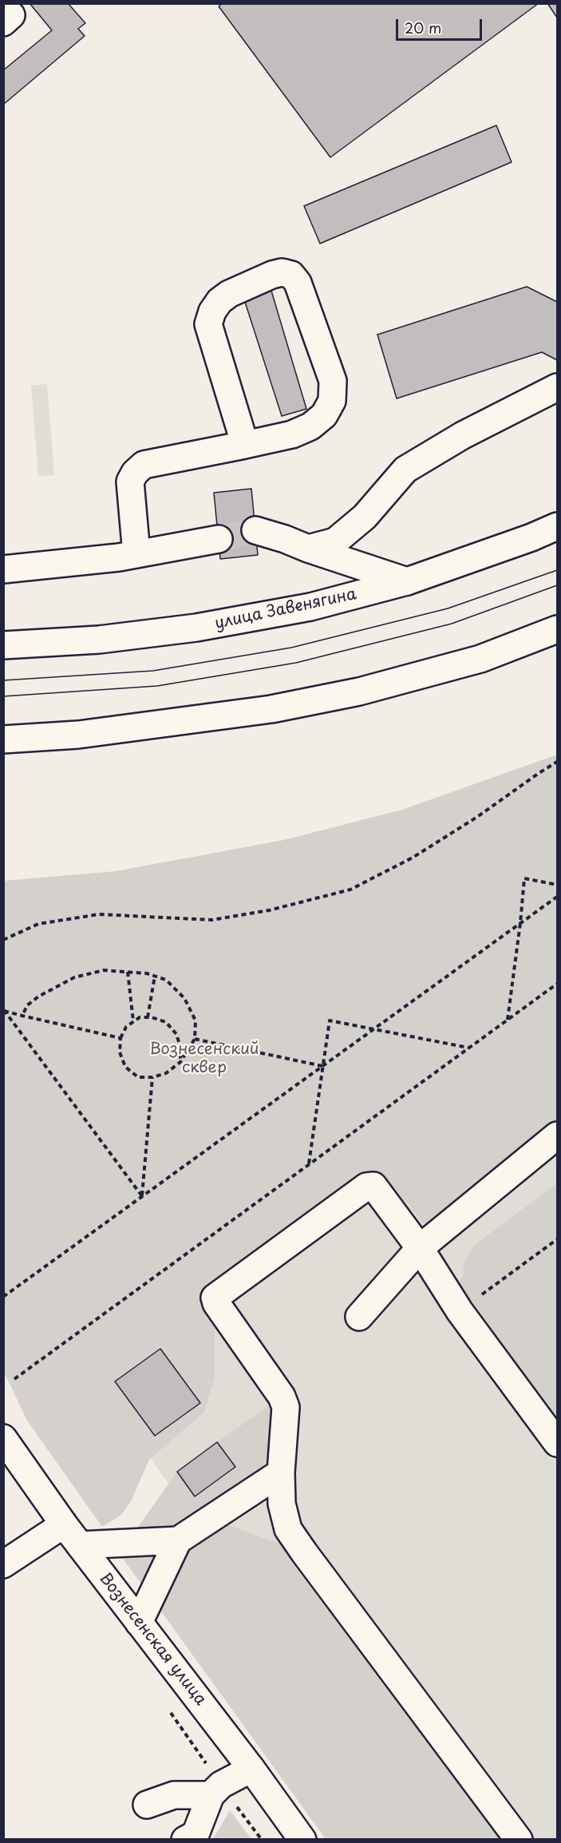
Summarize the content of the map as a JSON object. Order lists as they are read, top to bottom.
{
  "streets": {
    "main road": ["улица Завенягина", "Вознесенская улица"]
  },
  "parks": ["Вознесенский cквер"],
  "scale_bar": "20 m"
}
